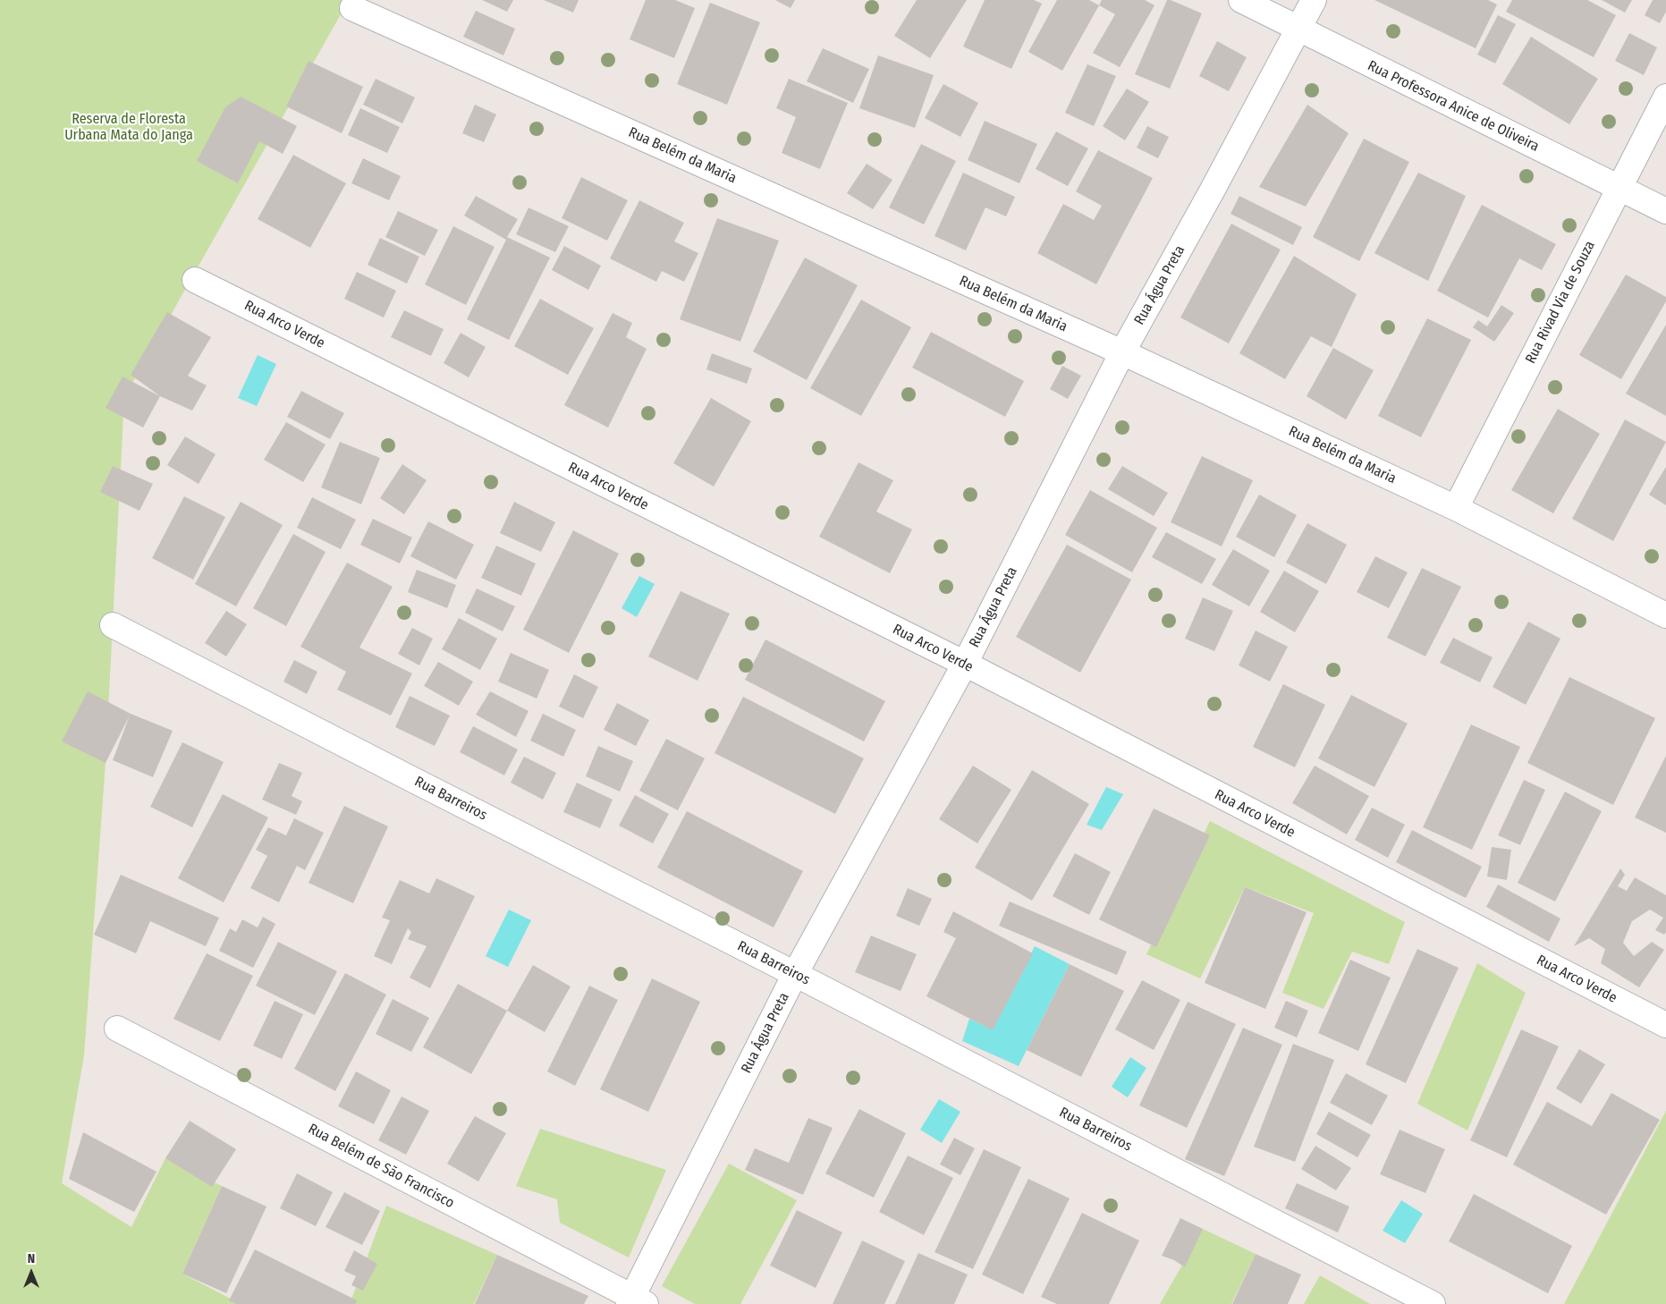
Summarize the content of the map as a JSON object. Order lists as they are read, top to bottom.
{
  "streets": {
    "street": [
      "Rua Professora Anice de Oliveira",
      "Rua Belém da Maria",
      "Rua Água Preta",
      "Rua Rivad Via de Souza",
      "Rua Arco Verde",
      "Rua Barreiros",
      "Rua Belém de São Francisco"
    ]
  },
  "crossings": [
    ["Rua Professora Anice de Oliveira", "Rua Água Preta"],
    ["Rua Professora Anice de Oliveira", "Rua Rivad Via de Souza"],
    ["Rua Belém da Maria", "Rua Água Preta"],
    ["Rua Belém da Maria", "Rua Rivad Via de Souza"],
    ["Rua Água Preta", "Rua Arco Verde"],
    ["Rua Água Preta", "Rua Barreiros"],
    ["Rua Água Preta", "Rua Belém de São Francisco"]
  ],
  "parks": ["Reserva de Floresta Urbana Mata do Janga"],
  "north": "top"
}
